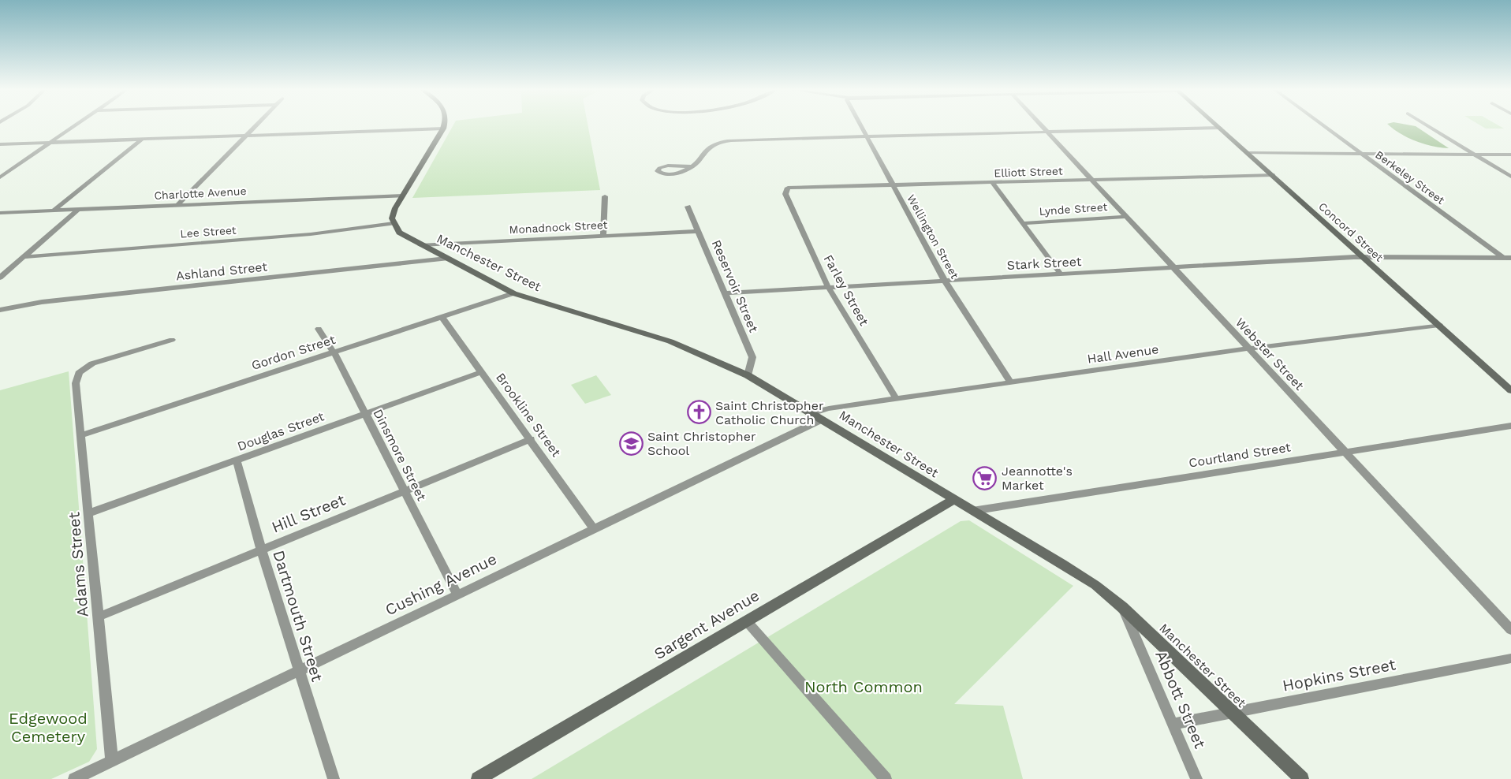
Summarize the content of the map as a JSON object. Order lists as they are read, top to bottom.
{
  "streets": {
    "street": [
      "Elliott Street",
      "Berkeley Street",
      "Charlotte Avenue",
      "Lynde Street",
      "Monadnock Street",
      "Lee Street",
      "Concord Street",
      "Wellington Street",
      "Manchester Street",
      "Stark Street",
      "Ashland Street",
      "Reservoir Street",
      "Farley Street",
      "Gordon Street",
      "Hall Avenue",
      "Webster Street",
      "Brookline Street",
      "Douglas Street",
      "Dinsmore Street",
      "Courtland Street",
      "Hill Street",
      "Adams Street",
      "Cushing Avenue",
      "Dartmouth Street",
      "Sargent Avenue",
      "Hopkins Street",
      "Abbott Street"
    ]
  },
  "crossings": [
    ["Elliott Street", "Concord Street"],
    ["Elliott Street", "Wellington Street"],
    ["Elliott Street", "Farley Street"],
    ["Elliott Street", "Webster Street"],
    ["Berkeley Street", "Stark Street"],
    ["Lynde Street", "Webster Street"],
    ["Monadnock Street", "Manchester Street"],
    ["Monadnock Street", "Reservoir Street"],
    ["Lee Street", "Manchester Street"],
    ["Concord Street", "Stark Street"],
    ["Concord Street", "Hall Avenue"],
    ["Wellington Street", "Stark Street"],
    ["Wellington Street", "Hall Avenue"],
    ["Manchester Street", "Ashland Street"],
    ["Manchester Street", "Reservoir Street"],
    ["Manchester Street", "Gordon Street"],
    ["Manchester Street", "Hall Avenue"],
    ["Manchester Street", "Courtland Street"],
    ["Manchester Street", "Cushing Avenue"],
    ["Manchester Street", "Sargent Avenue"],
    ["Manchester Street", "Hopkins Street"],
    ["Manchester Street", "Abbott Street"],
    ["Stark Street", "Reservoir Street"],
    ["Stark Street", "Farley Street"],
    ["Stark Street", "Webster Street"],
    ["Farley Street", "Hall Avenue"],
    ["Gordon Street", "Brookline Street"],
    ["Gordon Street", "Dinsmore Street"],
    ["Gordon Street", "Adams Street"],
    ["Hall Avenue", "Webster Street"],
    ["Hall Avenue", "Cushing Avenue"],
    ["Webster Street", "Courtland Street"],
    ["Brookline Street", "Douglas Street"],
    ["Brookline Street", "Hill Street"],
    ["Brookline Street", "Cushing Avenue"],
    ["Douglas Street", "Dinsmore Street"],
    ["Douglas Street", "Adams Street"],
    ["Douglas Street", "Dartmouth Street"],
    ["Dinsmore Street", "Hill Street"],
    ["Dinsmore Street", "Cushing Avenue"],
    ["Hill Street", "Adams Street"],
    ["Hill Street", "Dartmouth Street"],
    ["Adams Street", "Cushing Avenue"],
    ["Cushing Avenue", "Dartmouth Street"],
    ["Hopkins Street", "Abbott Street"]
  ],
  "parks": ["North Common", "Edgewood Cemetery"],
  "places": {
    "church": ["Saint Christopher Catholic Church"],
    "school or university": ["Saint Christopher School"],
    "supermarket": ["Jeannotte's Market"]
  }
}
